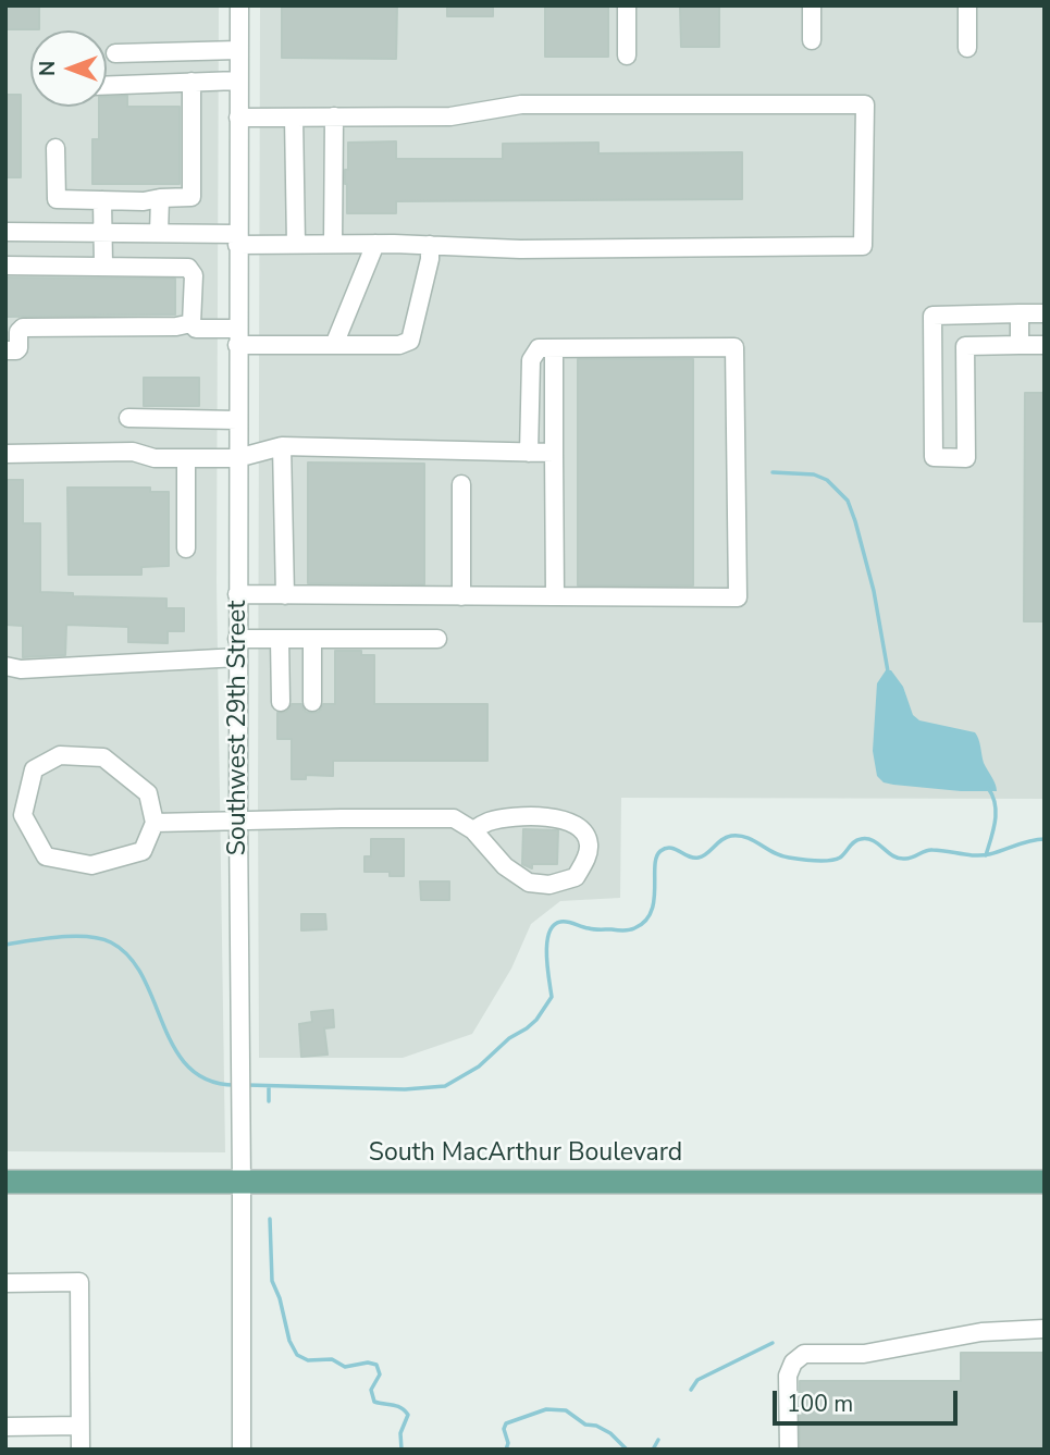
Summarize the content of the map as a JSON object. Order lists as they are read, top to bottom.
{
  "streets": {
    "main road": ["South MacArthur Boulevard"],
    "street": ["Southwest 29th Street"]
  },
  "crossings": [
    ["Southwest 29th Street", "South MacArthur Boulevard"]
  ],
  "scale_bar": "100 m",
  "north": "left"
}
